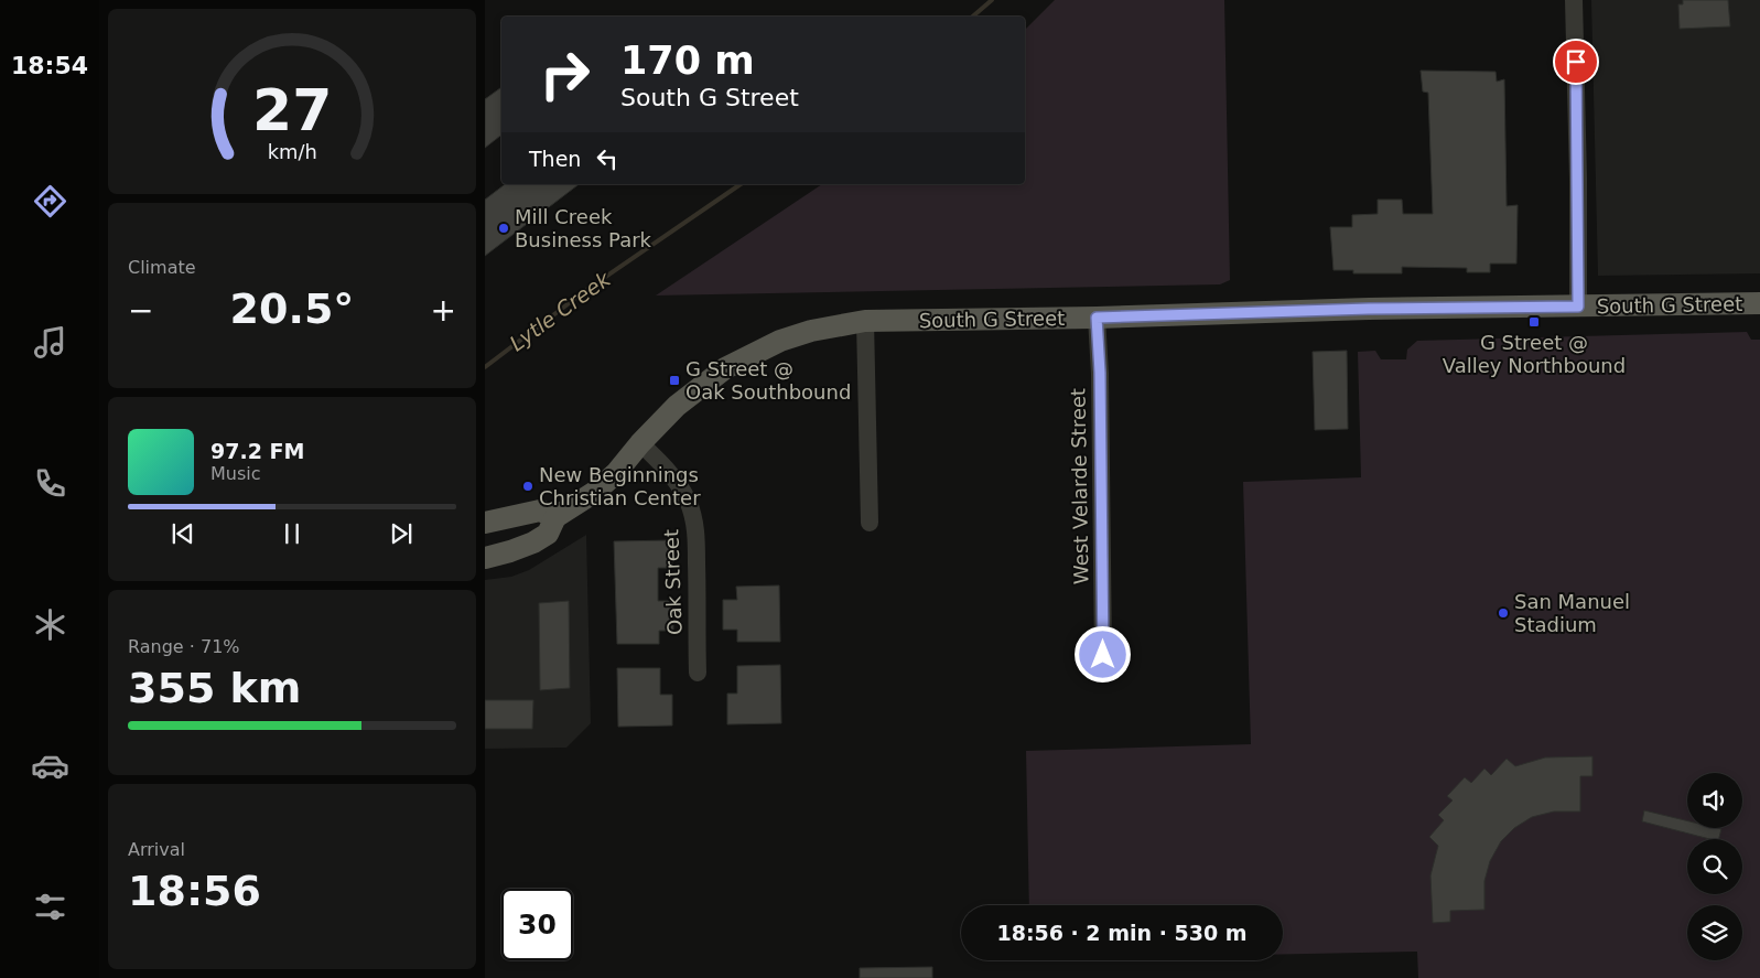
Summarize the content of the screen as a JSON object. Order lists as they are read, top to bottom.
{
  "streets": {
    "main road": ["South G Street"],
    "street": ["West Velarde Street", "Oak Street"]
  },
  "crossings": [
    ["South G Street", "West Velarde Street"],
    ["South G Street", "Oak Street"]
  ],
  "water": ["Lytle Creek"],
  "places": {
    "other": ["Mill Creek Business Park", "New Beginnings Christian Center", "San Manuel Stadium"],
    "transit": ["G Street @ Valley Northbound", "G Street @ Oak Southbound"]
  },
  "page": {
    "tabs": "18:54",
    "turn": ["170 m", "South G Street"],
    "then": "Then",
    "tile": [
      "Climate",
      ["Range · 71%", "355 km"],
      ["Arrival", "18:56"]
    ],
    "heat": ["−", "20.5°", "+"],
    "song": ["97.2 FM", "Music"],
    "limit": "30",
    "trip": "18:56 · 2 min · 530 m",
    "gauge": ["27", "km/h"]
  }
}
